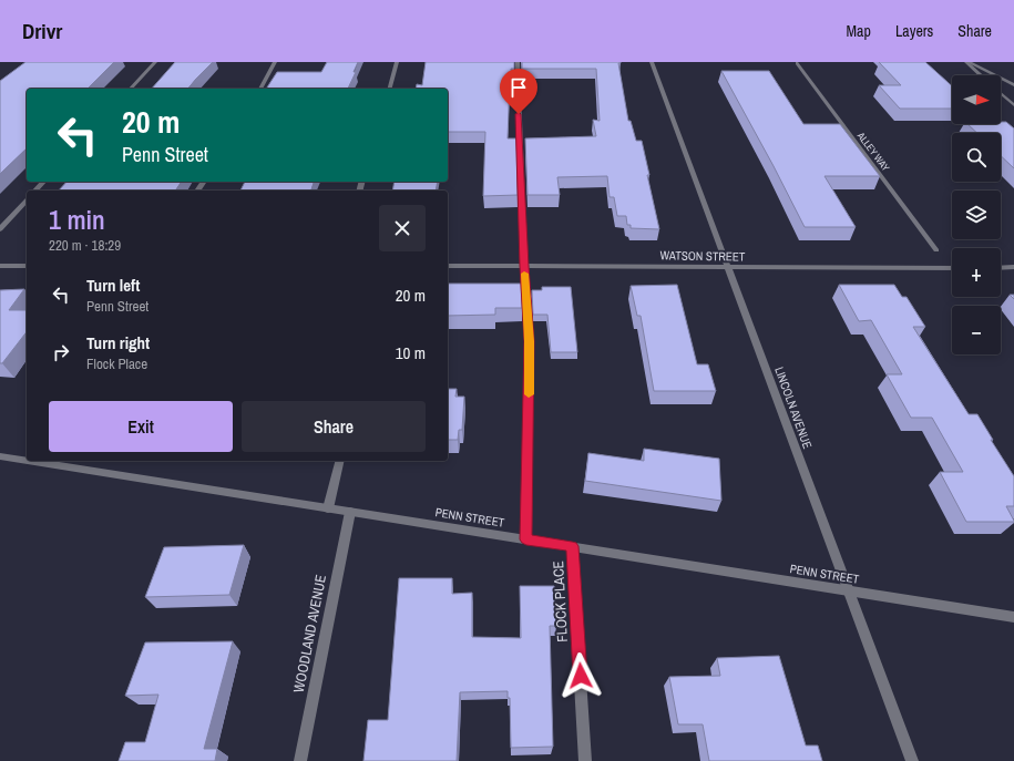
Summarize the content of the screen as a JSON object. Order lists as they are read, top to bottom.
{
  "streets": {
    "street": [
      "ALLEY WAY",
      "WATSON STREET",
      "LINCOLN AVENUE",
      "PENN STREET",
      "FLOCK PLACE",
      "WOODLAND AVENUE"
    ]
  },
  "crossings": [
    ["WATSON STREET", "LINCOLN AVENUE"],
    ["LINCOLN AVENUE", "PENN STREET"],
    ["PENN STREET", "FLOCK PLACE"],
    ["PENN STREET", "WOODLAND AVENUE"]
  ],
  "north": "right",
  "page": {
    "header": "Drivr",
    "nav": ["Map", "Layers", "Share"],
    "map_buttons": ["+", "−"],
    "turn": ["20 m", "Penn Street"],
    "heading": ["1 min", "220 m · 18:29"],
    "list": [
      {
        "name": "Turn left",
        "note": "Penn Street",
        "value": "20 m"
      },
      {
        "name": "Turn right",
        "note": "Flock Place",
        "value": "10 m"
      }
    ],
    "buttons": ["Exit", "Share"]
  }
}
